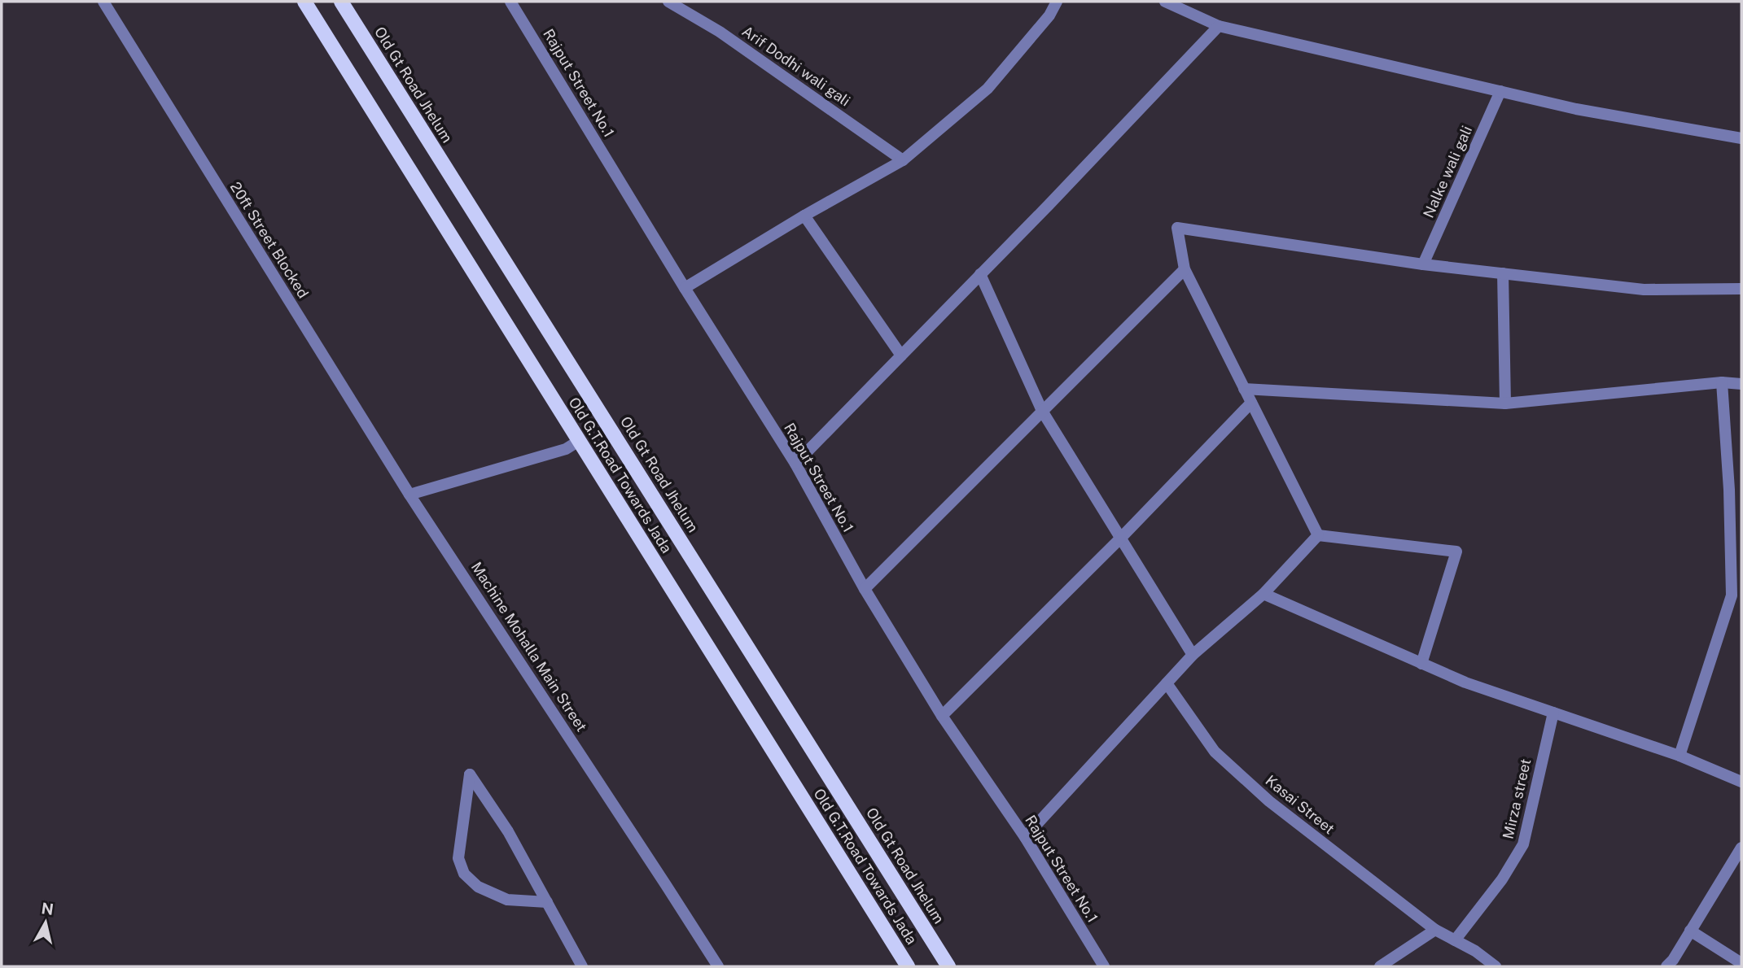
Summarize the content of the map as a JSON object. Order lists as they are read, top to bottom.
{
  "streets": {
    "main road": ["Old Gt Road Jhelum", "Old G.T.Road Towards Jada"],
    "street": [
      "Arif Dodhi wali gali",
      "Rajput Street No.1",
      "Nalke wali gali",
      "20ft Street Blocked",
      "Machine Mohalla Main Street",
      "Mirza street",
      "Kasai Street"
    ]
  },
  "crossings": [
    ["20ft Street Blocked", "Machine Mohalla Main Street"],
    ["Mirza street", "Kasai Street"]
  ],
  "north": "top"
}
